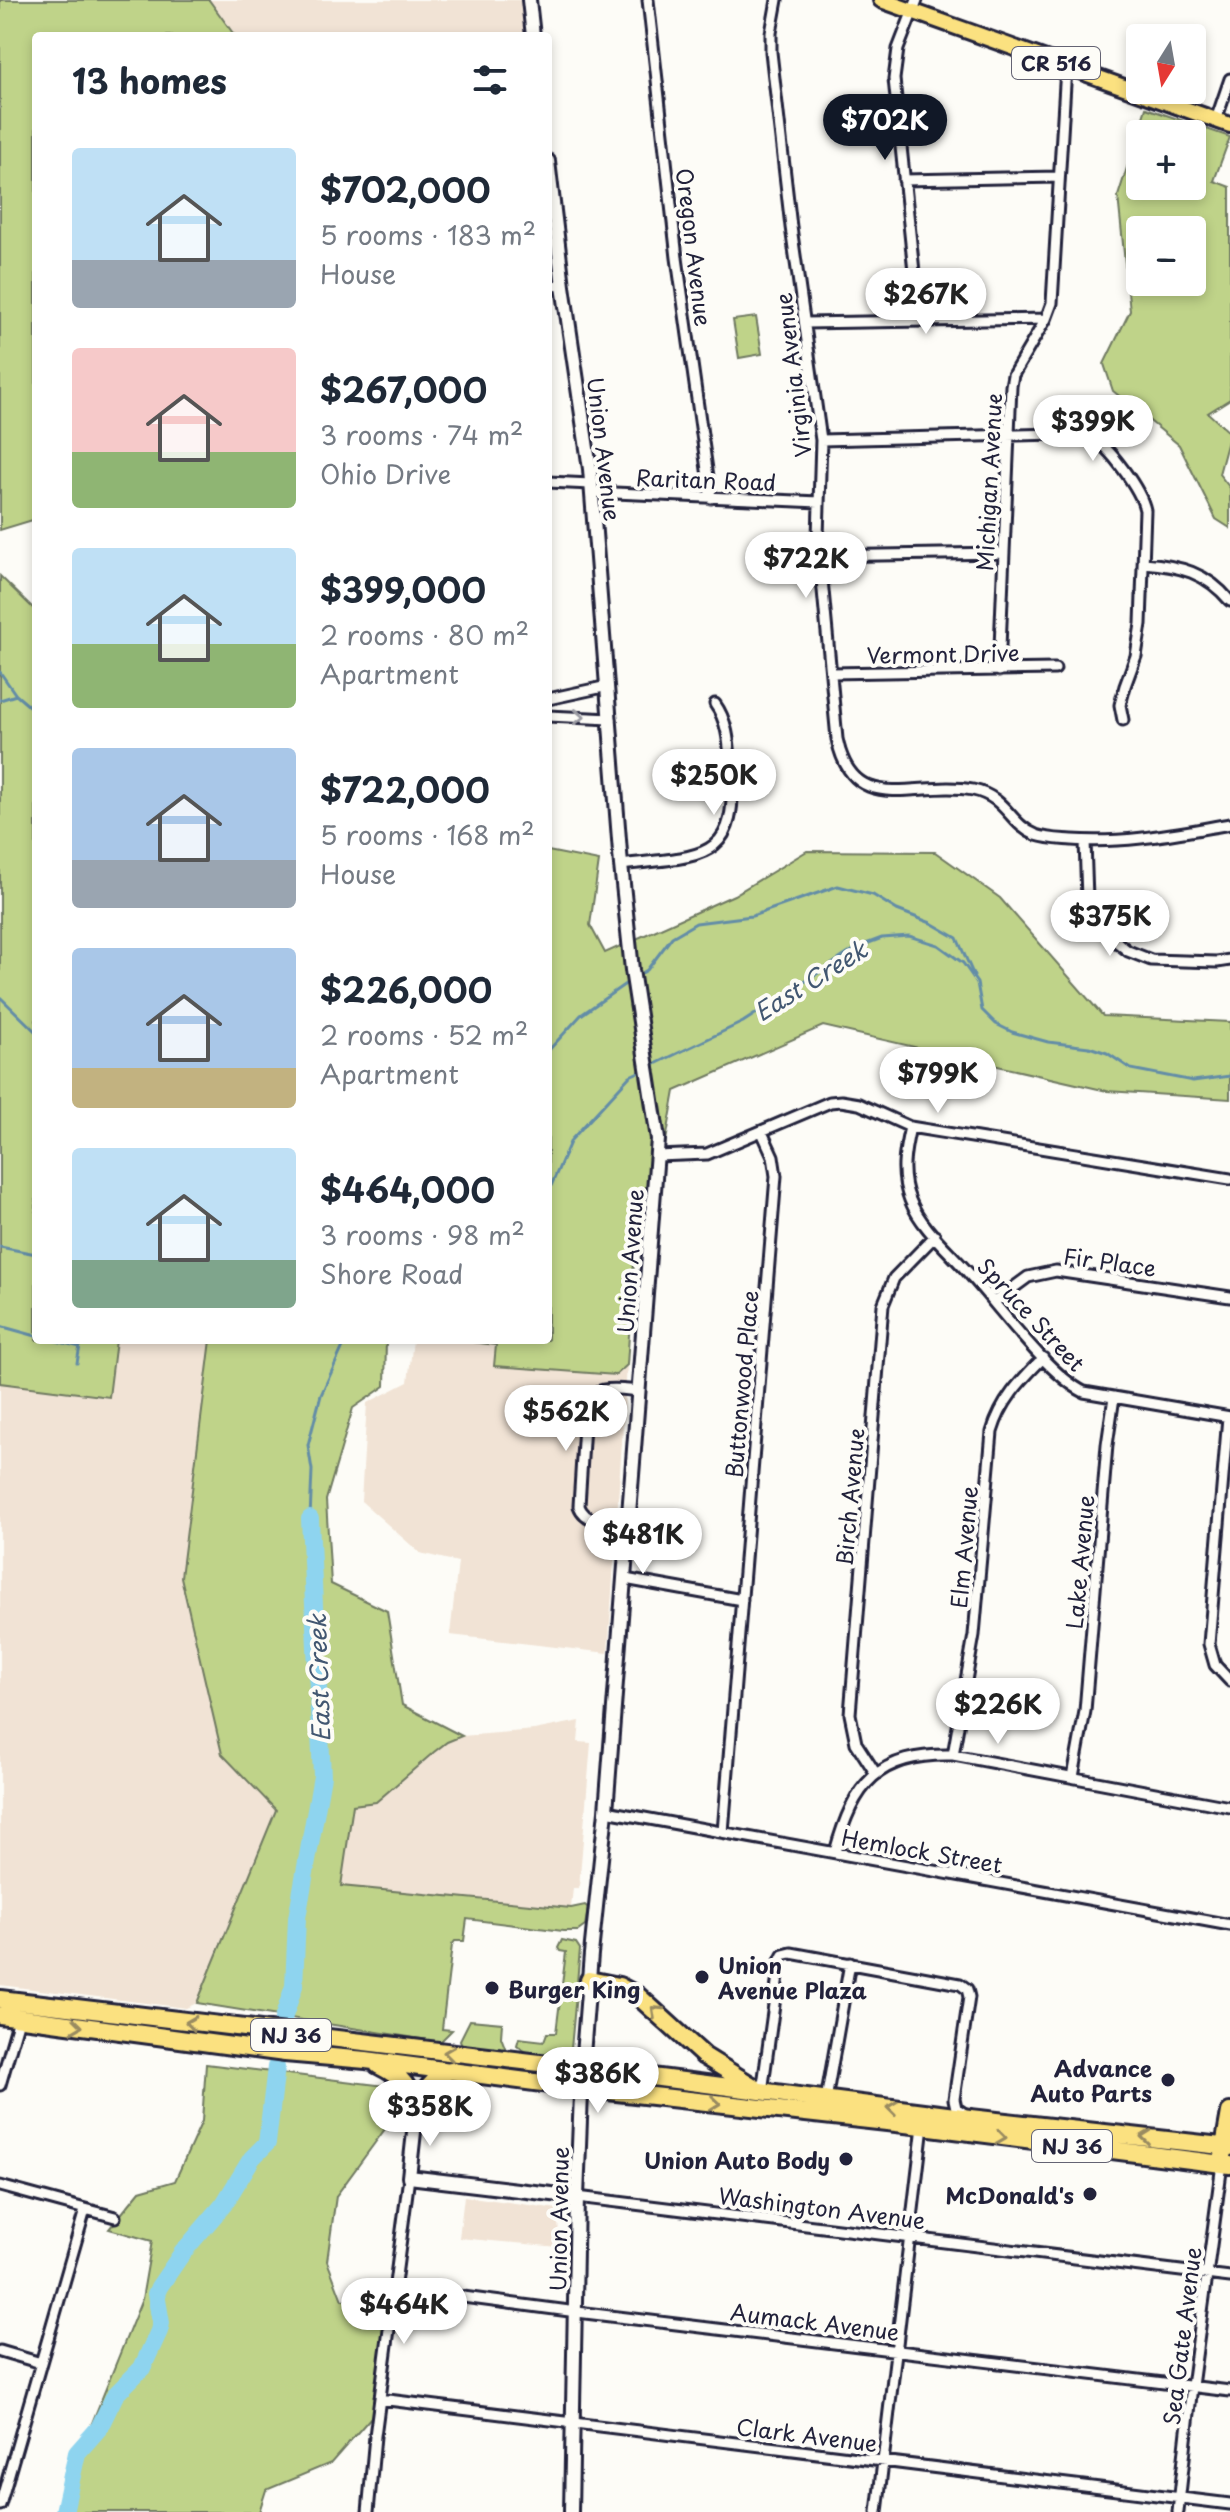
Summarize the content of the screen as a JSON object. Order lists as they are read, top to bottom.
{
  "streets": {
    "highway": ["NJ 36"],
    "main road": ["CR 516"],
    "street": [
      "Oregon Avenue",
      "Virginia Avenue",
      "Union Avenue",
      "Raritan Road",
      "Michigan Avenue",
      "Vermont Drive",
      "Fir Place",
      "Spruce Street",
      "Buttonwood Place",
      "Birch Avenue",
      "Elm Avenue",
      "Lake Avenue",
      "Hemlock Street",
      "Washington Avenue",
      "Aumack Avenue",
      "Sea Gate Avenue",
      "Clark Avenue"
    ]
  },
  "crossings": [
    ["CR 516", "Michigan Avenue"],
    ["Oregon Avenue", "Raritan Road"],
    ["Virginia Avenue", "Raritan Road"],
    ["Virginia Avenue", "Vermont Drive"],
    ["Union Avenue", "Raritan Road"],
    ["Union Avenue", "Hemlock Street"],
    ["Union Avenue", "NJ 36"],
    ["Union Avenue", "Washington Avenue"],
    ["Union Avenue", "Aumack Avenue"],
    ["Union Avenue", "Clark Avenue"],
    ["Michigan Avenue", "Vermont Drive"],
    ["Fir Place", "Spruce Street"],
    ["Spruce Street", "Birch Avenue"],
    ["Spruce Street", "Elm Avenue"],
    ["Spruce Street", "Lake Avenue"],
    ["Buttonwood Place", "Hemlock Street"],
    ["NJ 36", "Sea Gate Avenue"],
    ["Washington Avenue", "Sea Gate Avenue"],
    ["Aumack Avenue", "Sea Gate Avenue"],
    ["Sea Gate Avenue", "Clark Avenue"]
  ],
  "water": ["East Creek"],
  "places": [
    "Union Avenue Plaza",
    "Burger King",
    "Advance Auto Parts",
    "Union Auto Body",
    "McDonald's"
  ],
  "north": "bottom",
  "page": {
    "map_buttons": ["+", "−"],
    "heading": "13 homes",
    "price": [
      "$702K",
      "$267K",
      "$399K",
      "$722K",
      "$250K",
      "$375K",
      "$799K",
      "$562K",
      "$481K",
      "$226K",
      "$386K",
      "$358K",
      "$464K"
    ],
    "list": [
      {
        "name": "$702,000",
        "note": "5 rooms · 183 m² · House"
      },
      {
        "name": "$267,000",
        "note": "3 rooms · 74 m² · Ohio Drive"
      },
      {
        "name": "$399,000",
        "note": "2 rooms · 80 m² · Apartment"
      },
      {
        "name": "$722,000",
        "note": "5 rooms · 168 m² · House"
      },
      {
        "name": "$226,000",
        "note": "2 rooms · 52 m² · Apartment"
      },
      {
        "name": "$464,000",
        "note": "3 rooms · 98 m² · Shore Road"
      }
    ]
  }
}
